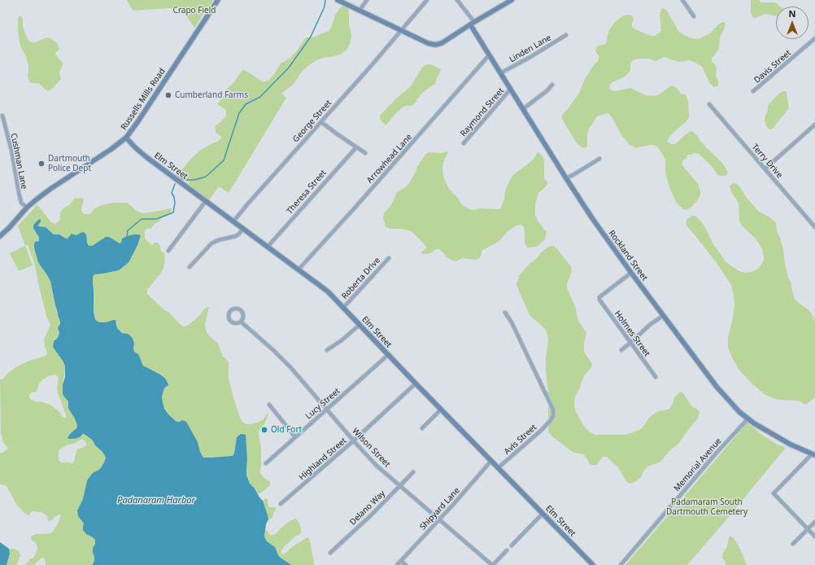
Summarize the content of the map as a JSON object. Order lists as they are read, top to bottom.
{
  "streets": {
    "street": [
      "Linden Lane",
      "Davis Street",
      "Russells Mills Road",
      "Raymond Street",
      "George Street",
      "Arrowhead Lane",
      "Cushman Lane",
      "Terry Drive",
      "Elm Street",
      "Theresa Street",
      "Rockland Street",
      "Roberta Drive",
      "Holmes Street",
      "Lucy Street",
      "Avis Street",
      "Wilson Street",
      "Highland Street",
      "Memorial Avenue",
      "Delano Way",
      "Shipyard Lane"
    ]
  },
  "crossings": [
    ["Linden Lane", "Rockland Street"],
    ["Russells Mills Road", "Cushman Lane"],
    ["Russells Mills Road", "Elm Street"],
    ["Raymond Street", "Rockland Street"],
    ["George Street", "Elm Street"],
    ["Arrowhead Lane", "Elm Street"],
    ["Arrowhead Lane", "Rockland Street"],
    ["Elm Street", "Theresa Street"],
    ["Elm Street", "Roberta Drive"],
    ["Elm Street", "Lucy Street"],
    ["Elm Street", "Avis Street"],
    ["Elm Street", "Highland Street"],
    ["Elm Street", "Shipyard Lane"],
    ["Rockland Street", "Holmes Street"],
    ["Rockland Street", "Memorial Avenue"],
    ["Lucy Street", "Wilson Street"],
    ["Wilson Street", "Highland Street"],
    ["Wilson Street", "Delano Way"],
    ["Wilson Street", "Shipyard Lane"]
  ],
  "water": ["Padanaram Harbor"],
  "parks": ["Crapo Field", "Padamaram South Dartmouth Cemetery"],
  "places": ["Cumberland Farms", "Dartmouth Police Dept", "Old Fort"],
  "north": "top"
}
